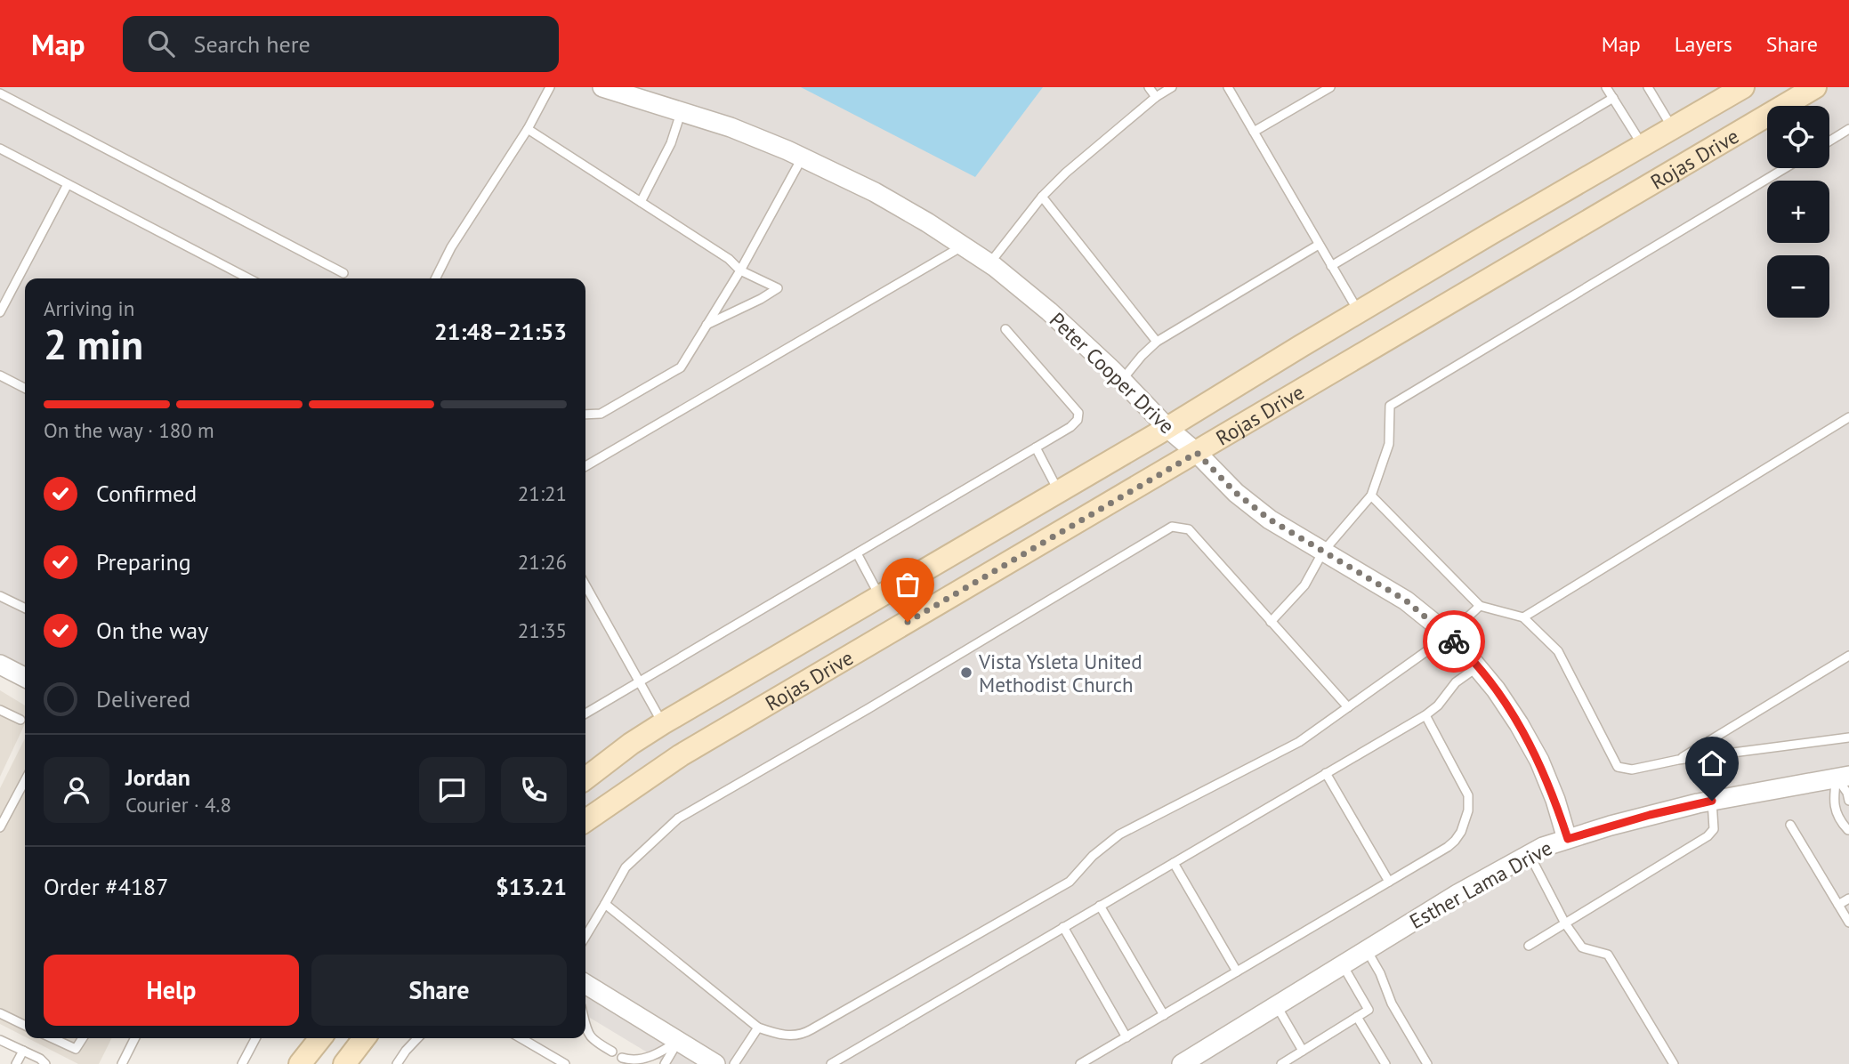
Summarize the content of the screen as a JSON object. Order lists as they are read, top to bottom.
{
  "streets": {
    "main road": ["Rojas Drive"],
    "street": ["Peter Cooper Drive", "Esther Lama Drive"]
  },
  "crossings": [
    ["Rojas Drive", "Peter Cooper Drive"],
    ["Peter Cooper Drive", "Esther Lama Drive"]
  ],
  "places": ["Vista Ysleta United Methodist Church"],
  "page": {
    "header": "Map",
    "search": "Search here",
    "nav": ["Map", "Layers", "Share"],
    "map_buttons": ["+", "−"],
    "heading": ["2 min", "Arriving in", "21:48–21:53"],
    "panel": [
      "Jordan",
      "Courier · 4.8",
      "Order #4187",
      "$13.21"
    ],
    "bar": "On the way · 180 m",
    "list": [
      ["Confirmed", "21:21"],
      ["Preparing", "21:26"],
      ["On the way", "21:35"],
      "Delivered"
    ],
    "buttons": ["Help", "Share"]
  }
}
